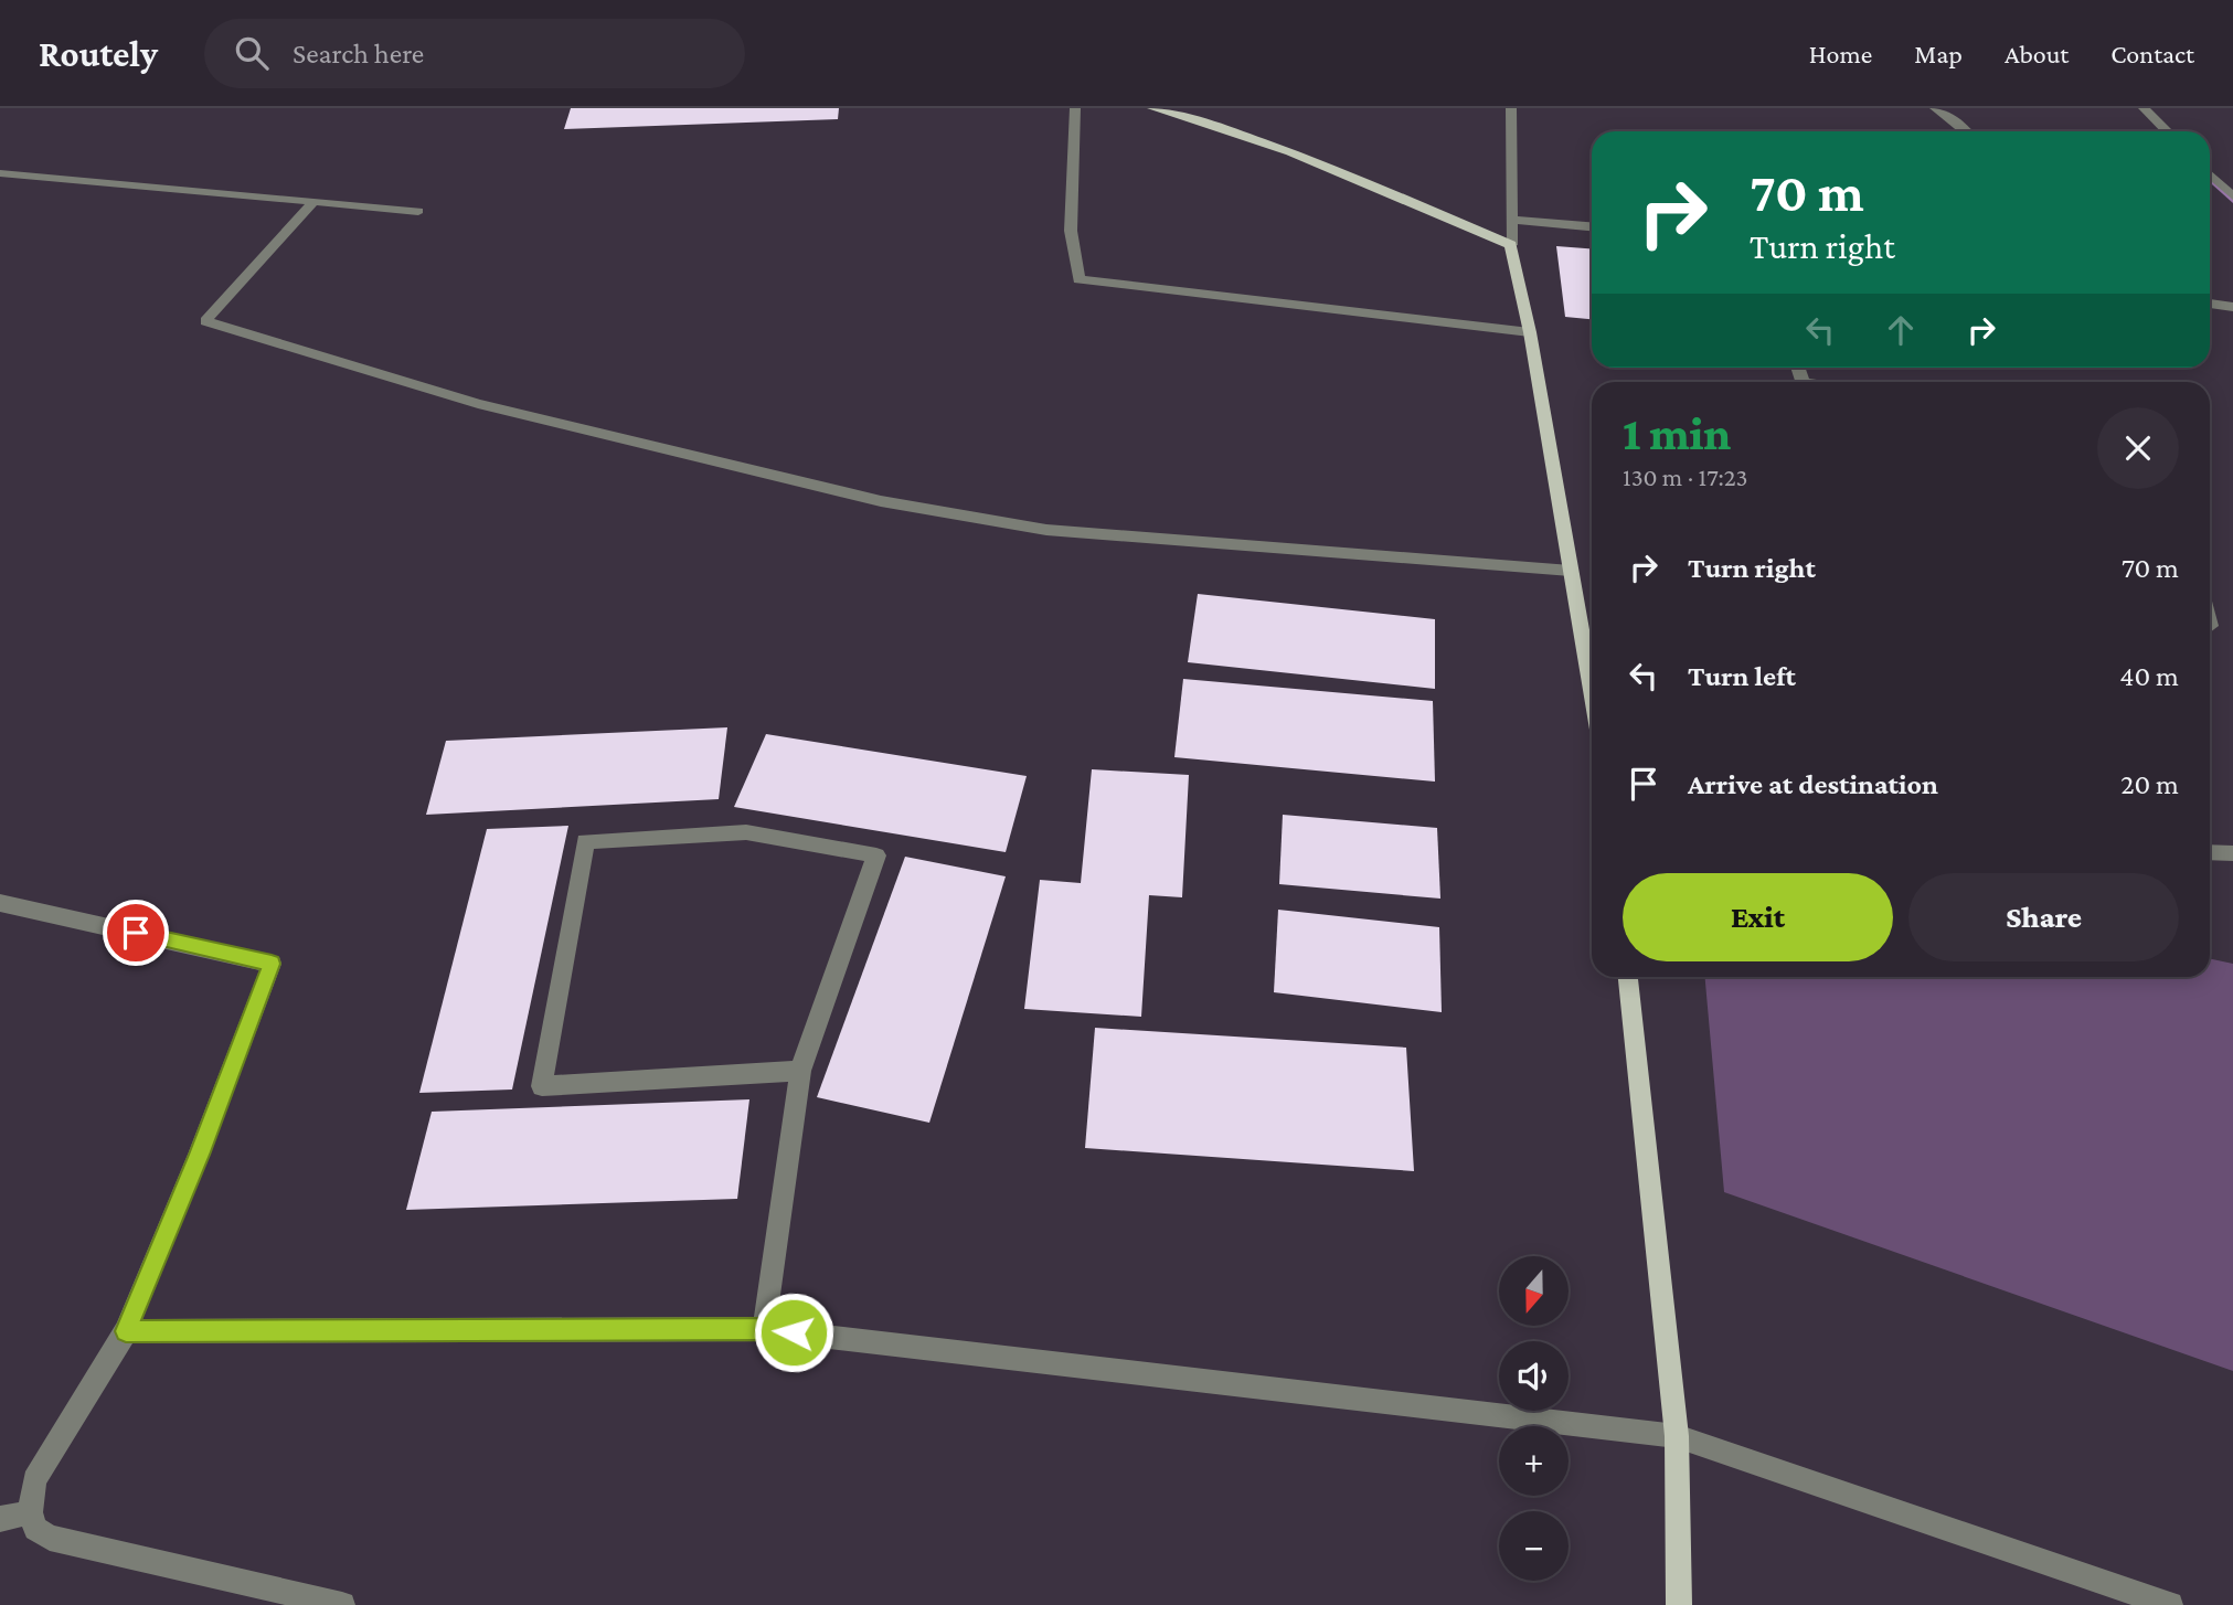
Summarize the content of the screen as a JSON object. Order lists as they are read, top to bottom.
{
  "north": "bottom",
  "page": {
    "header": "Routely",
    "search": "Search here",
    "nav": [
      "Home",
      "Map",
      "About",
      "Contact"
    ],
    "turn": ["70 m", "Turn right"],
    "heading": ["1 min", "130 m · 17:23"],
    "list": [
      {
        "name": "Turn right",
        "value": "70 m"
      },
      {
        "name": "Turn left",
        "value": "40 m"
      },
      {
        "name": "Arrive at destination",
        "value": "20 m"
      }
    ],
    "buttons": ["Exit", "Share"],
    "map_buttons": ["+", "−"]
  }
}
